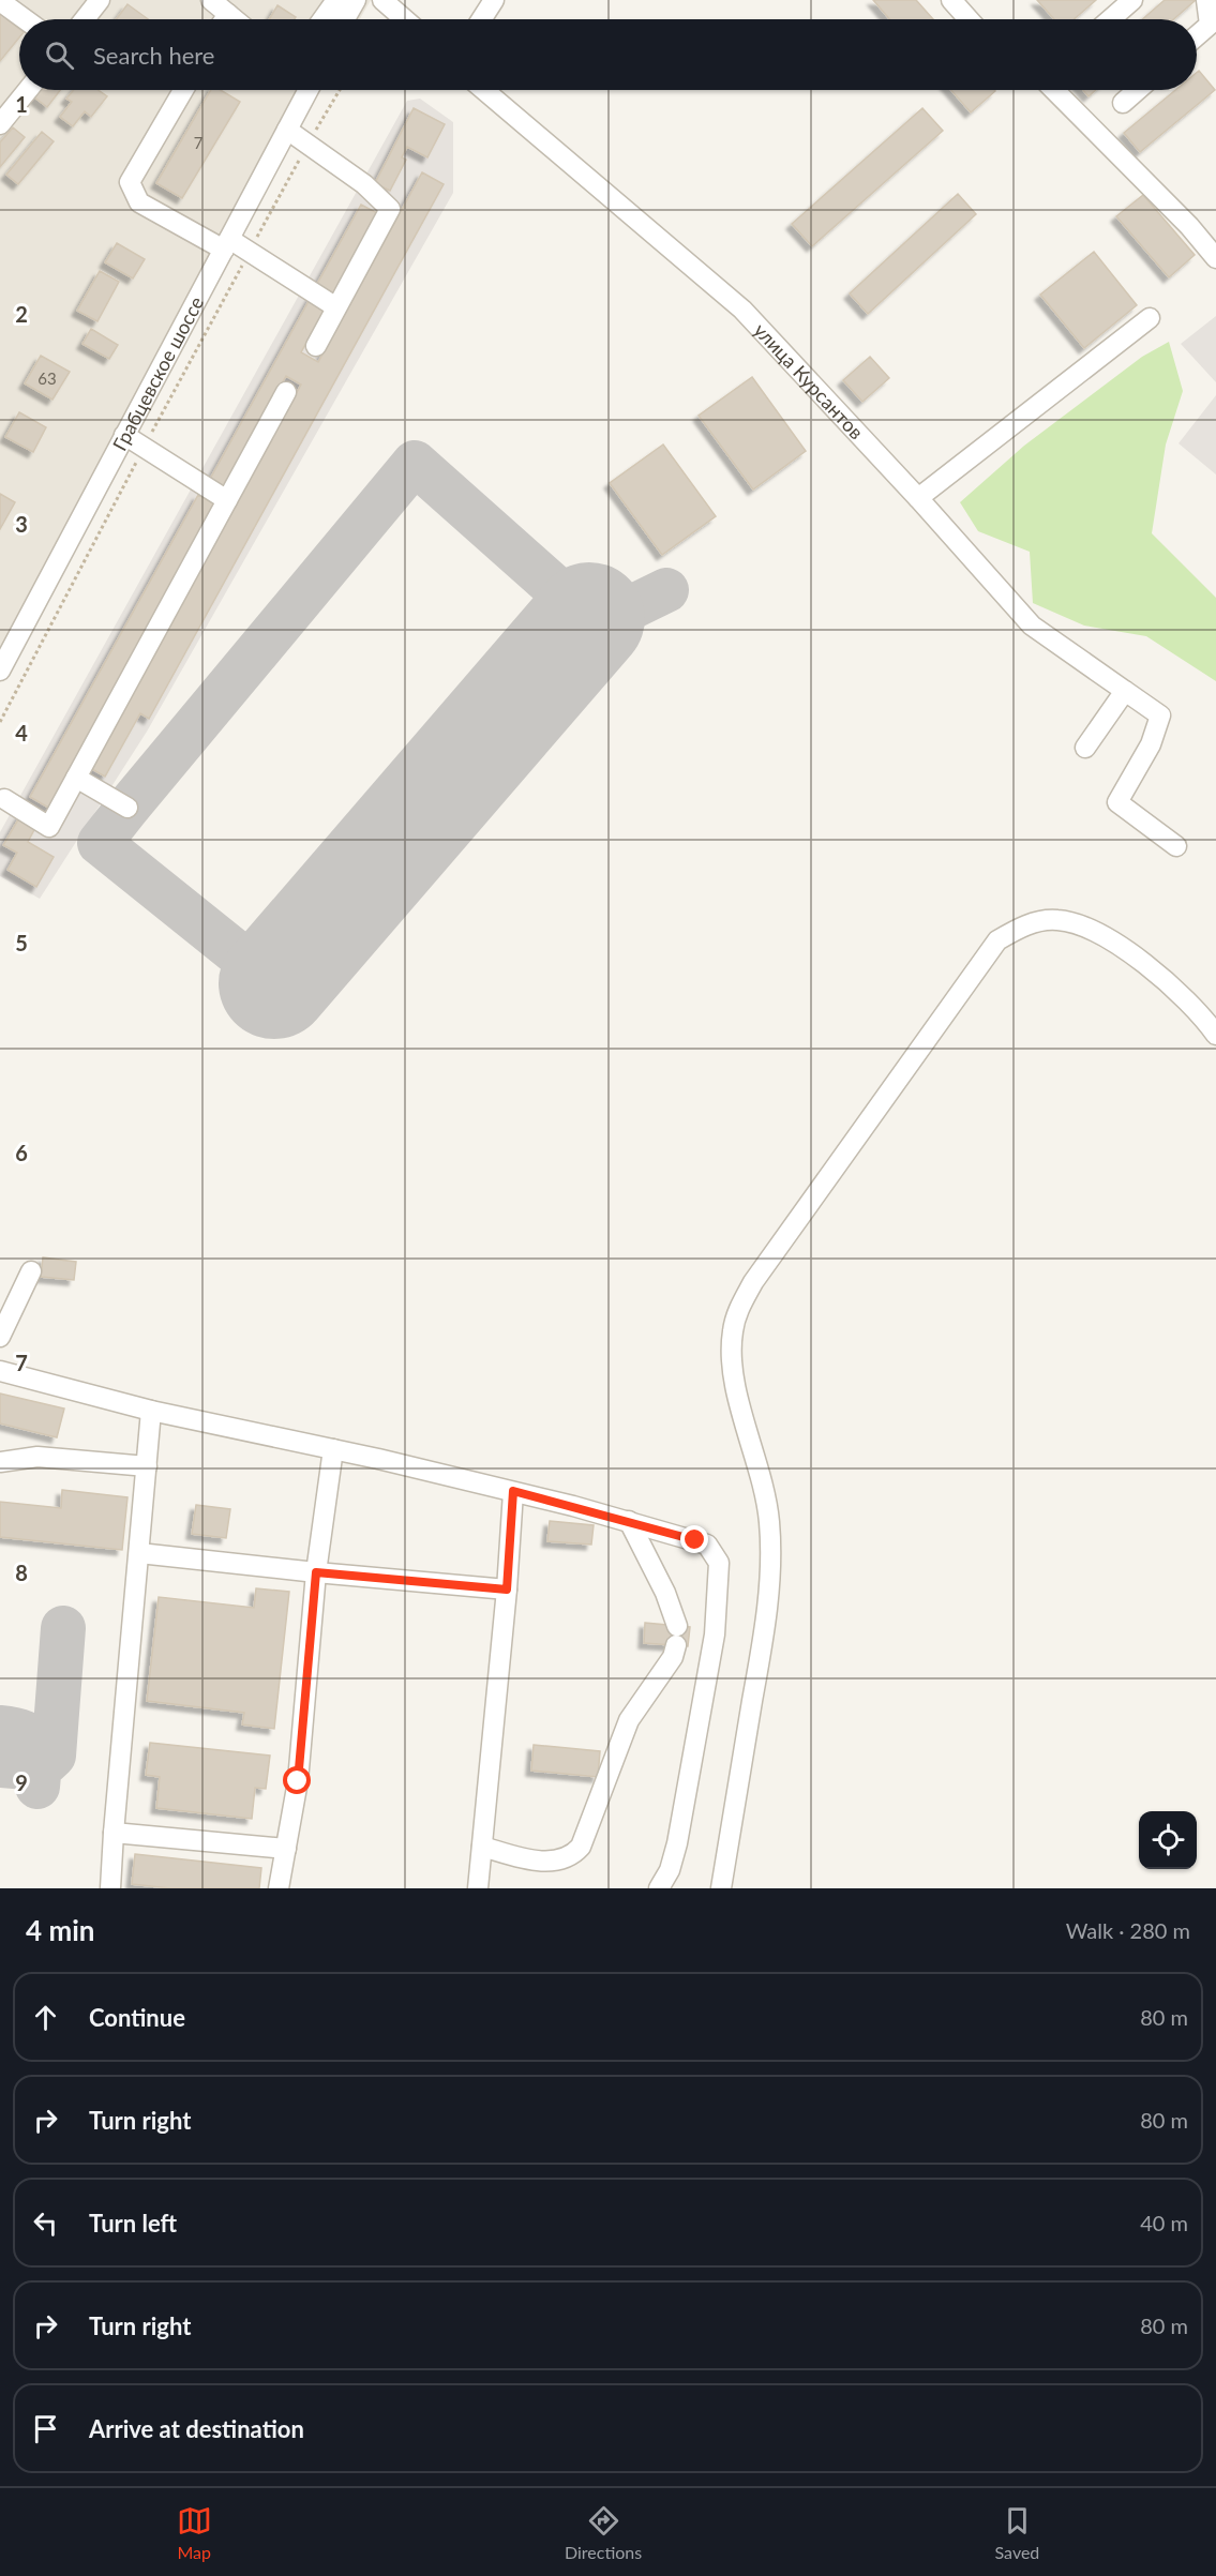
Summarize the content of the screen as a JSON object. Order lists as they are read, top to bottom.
{
  "streets": {
    "street": ["Грабцевское шоссе", "улица Курсантов"]
  },
  "house_numbers": ["7", "63"],
  "page": {
    "search": "Search here",
    "heading": ["4 min", "Walk · 280 m"],
    "list": [
      ["Continue", "80 m"],
      ["Turn right", "80 m"],
      ["Turn left", "40 m"],
      ["Turn right", "80 m"],
      "Arrive at destination"
    ],
    "nav": ["Map", "Directions", "Saved"]
  },
  "grid": {
    "rows": [
      "1",
      "2",
      "3",
      "4",
      "5",
      "6",
      "7",
      "8",
      "9"
    ]
  }
}
